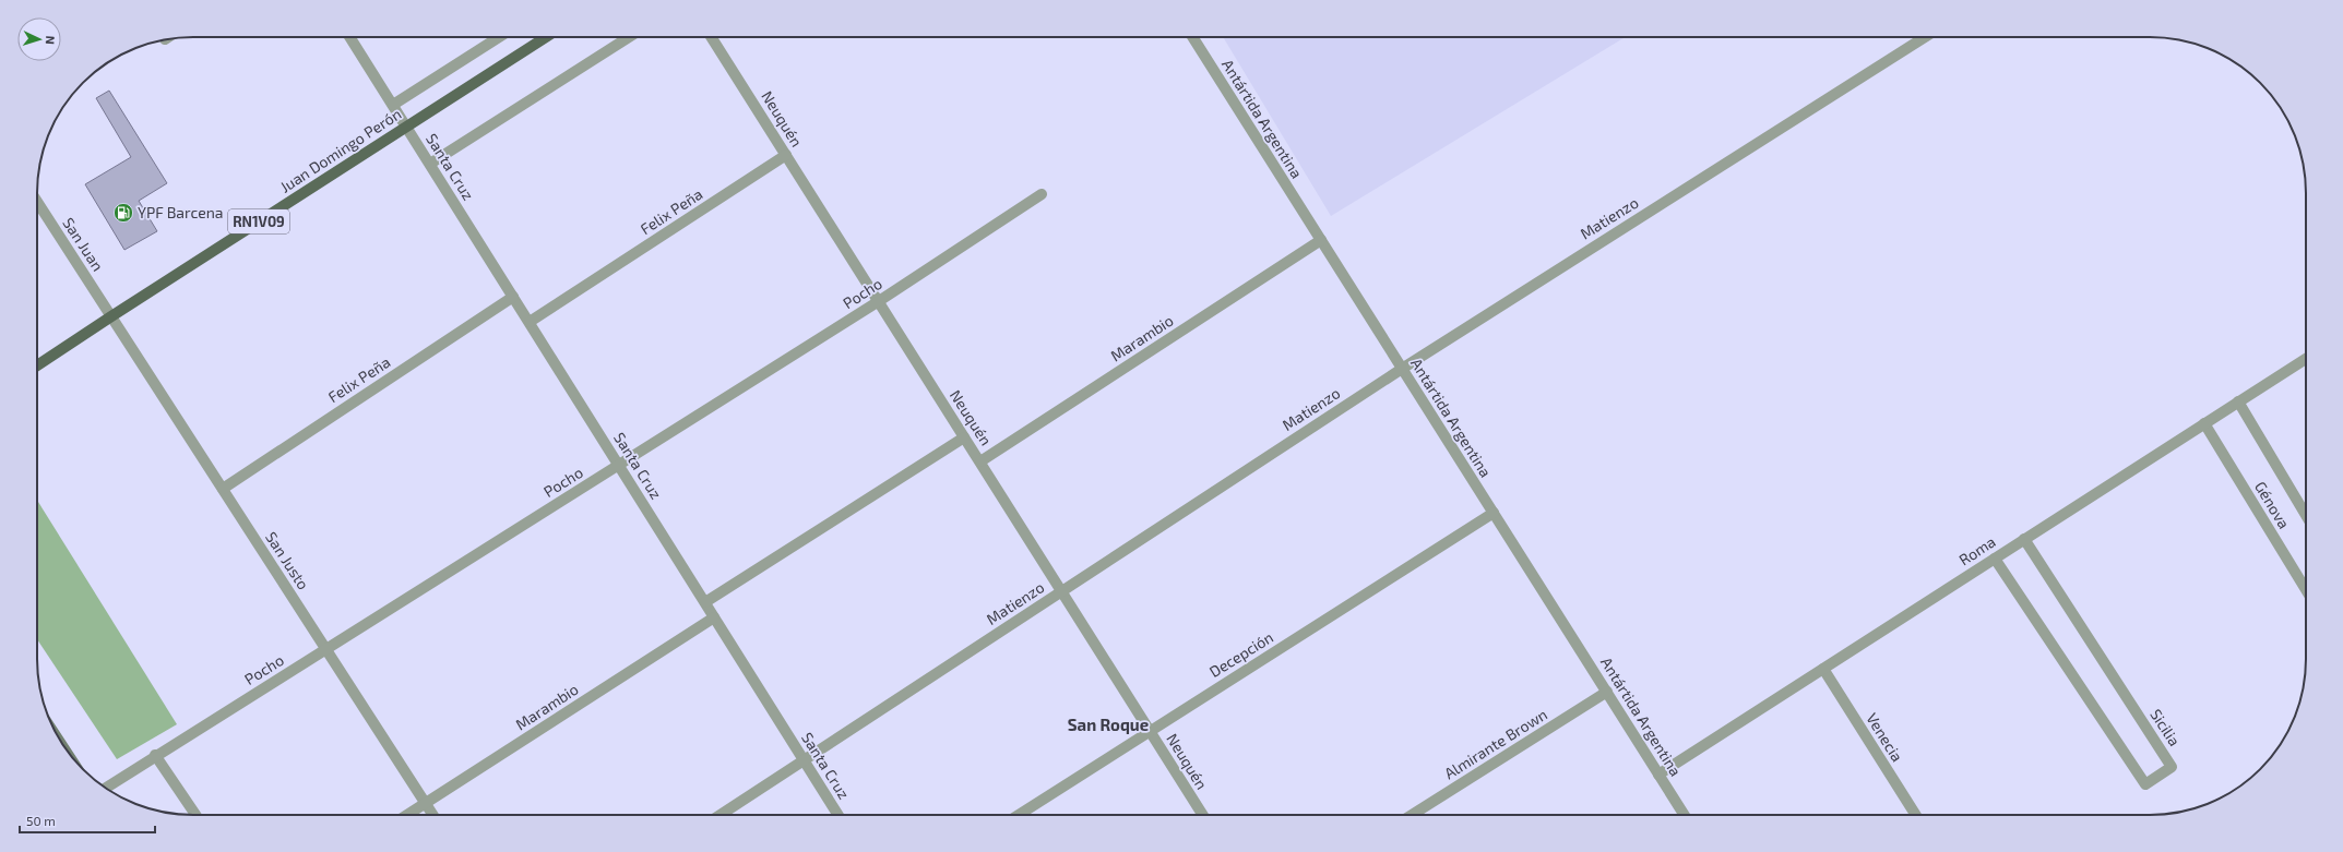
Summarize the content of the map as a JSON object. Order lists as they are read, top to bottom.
{
  "streets": {
    "main road": ["Juan Domingo Perón", "RN1V09"],
    "street": [
      "Neuquén",
      "Antártida Argentina",
      "Santa Cruz",
      "Felix Peña",
      "Matienzo",
      "San Juan",
      "Pocho",
      "Marambio",
      "Génova",
      "Roma",
      "San Justo",
      "Decepción",
      "Sicilia",
      "Venecia",
      "Almirante Brown"
    ]
  },
  "crossings": [
    ["Neuquén", "Felix Peña"],
    ["Neuquén", "Matienzo"],
    ["Neuquén", "Pocho"],
    ["Neuquén", "Marambio"],
    ["Neuquén", "Decepción"],
    ["Antártida Argentina", "Matienzo"],
    ["Antártida Argentina", "Marambio"],
    ["Antártida Argentina", "Roma"],
    ["Antártida Argentina", "Decepción"],
    ["Antártida Argentina", "Almirante Brown"],
    ["Juan Domingo Perón", "Santa Cruz"],
    ["Juan Domingo Perón", "San Juan"],
    ["Juan Domingo Perón", "San Justo"],
    ["Santa Cruz", "Felix Peña"],
    ["Santa Cruz", "Matienzo"],
    ["Santa Cruz", "Pocho"],
    ["Santa Cruz", "Marambio"],
    ["Felix Peña", "San Justo"],
    ["San Juan", "San Justo"],
    ["Pocho", "San Justo"],
    ["Marambio", "San Justo"],
    ["Génova", "Roma"],
    ["Roma", "Sicilia"],
    ["Roma", "Venecia"]
  ],
  "districts": ["San Roque"],
  "places": {
    "fuel station": ["YPF Barcena"]
  },
  "scale_bar": "50 m",
  "north": "right"
}
